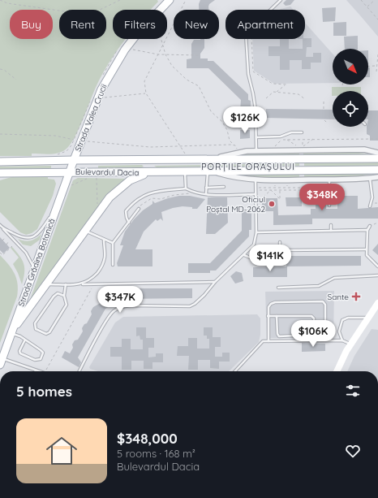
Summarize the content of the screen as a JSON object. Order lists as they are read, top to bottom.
{
  "streets": {
    "main road": ["Strada Valea Crucii", "Bulevardul Dacia", "Strada Grădina Botanică"]
  },
  "crossings": [
    ["Strada Valea Crucii", "Bulevardul Dacia"],
    ["Strada Valea Crucii", "Strada Grădina Botanică"],
    ["Bulevardul Dacia", "Strada Grădina Botanică"]
  ],
  "districts": ["PORȚILE ORAȘULUI"],
  "places": {
    "other": ["Oficiul Poștal MD-2062"],
    "health": ["Sante"]
  },
  "north": "bottom right",
  "page": {
    "chip": [
      "Buy",
      "Rent",
      "Filters",
      "New",
      "Apartment"
    ],
    "price": [
      "$126K",
      "$348K",
      "$141K",
      "$347K",
      "$106K"
    ],
    "heading": "5 homes",
    "list": [
      {
        "name": "$348,000",
        "note": "5 rooms · 168 m² · Bulevardul Dacia"
      }
    ]
  }
}
